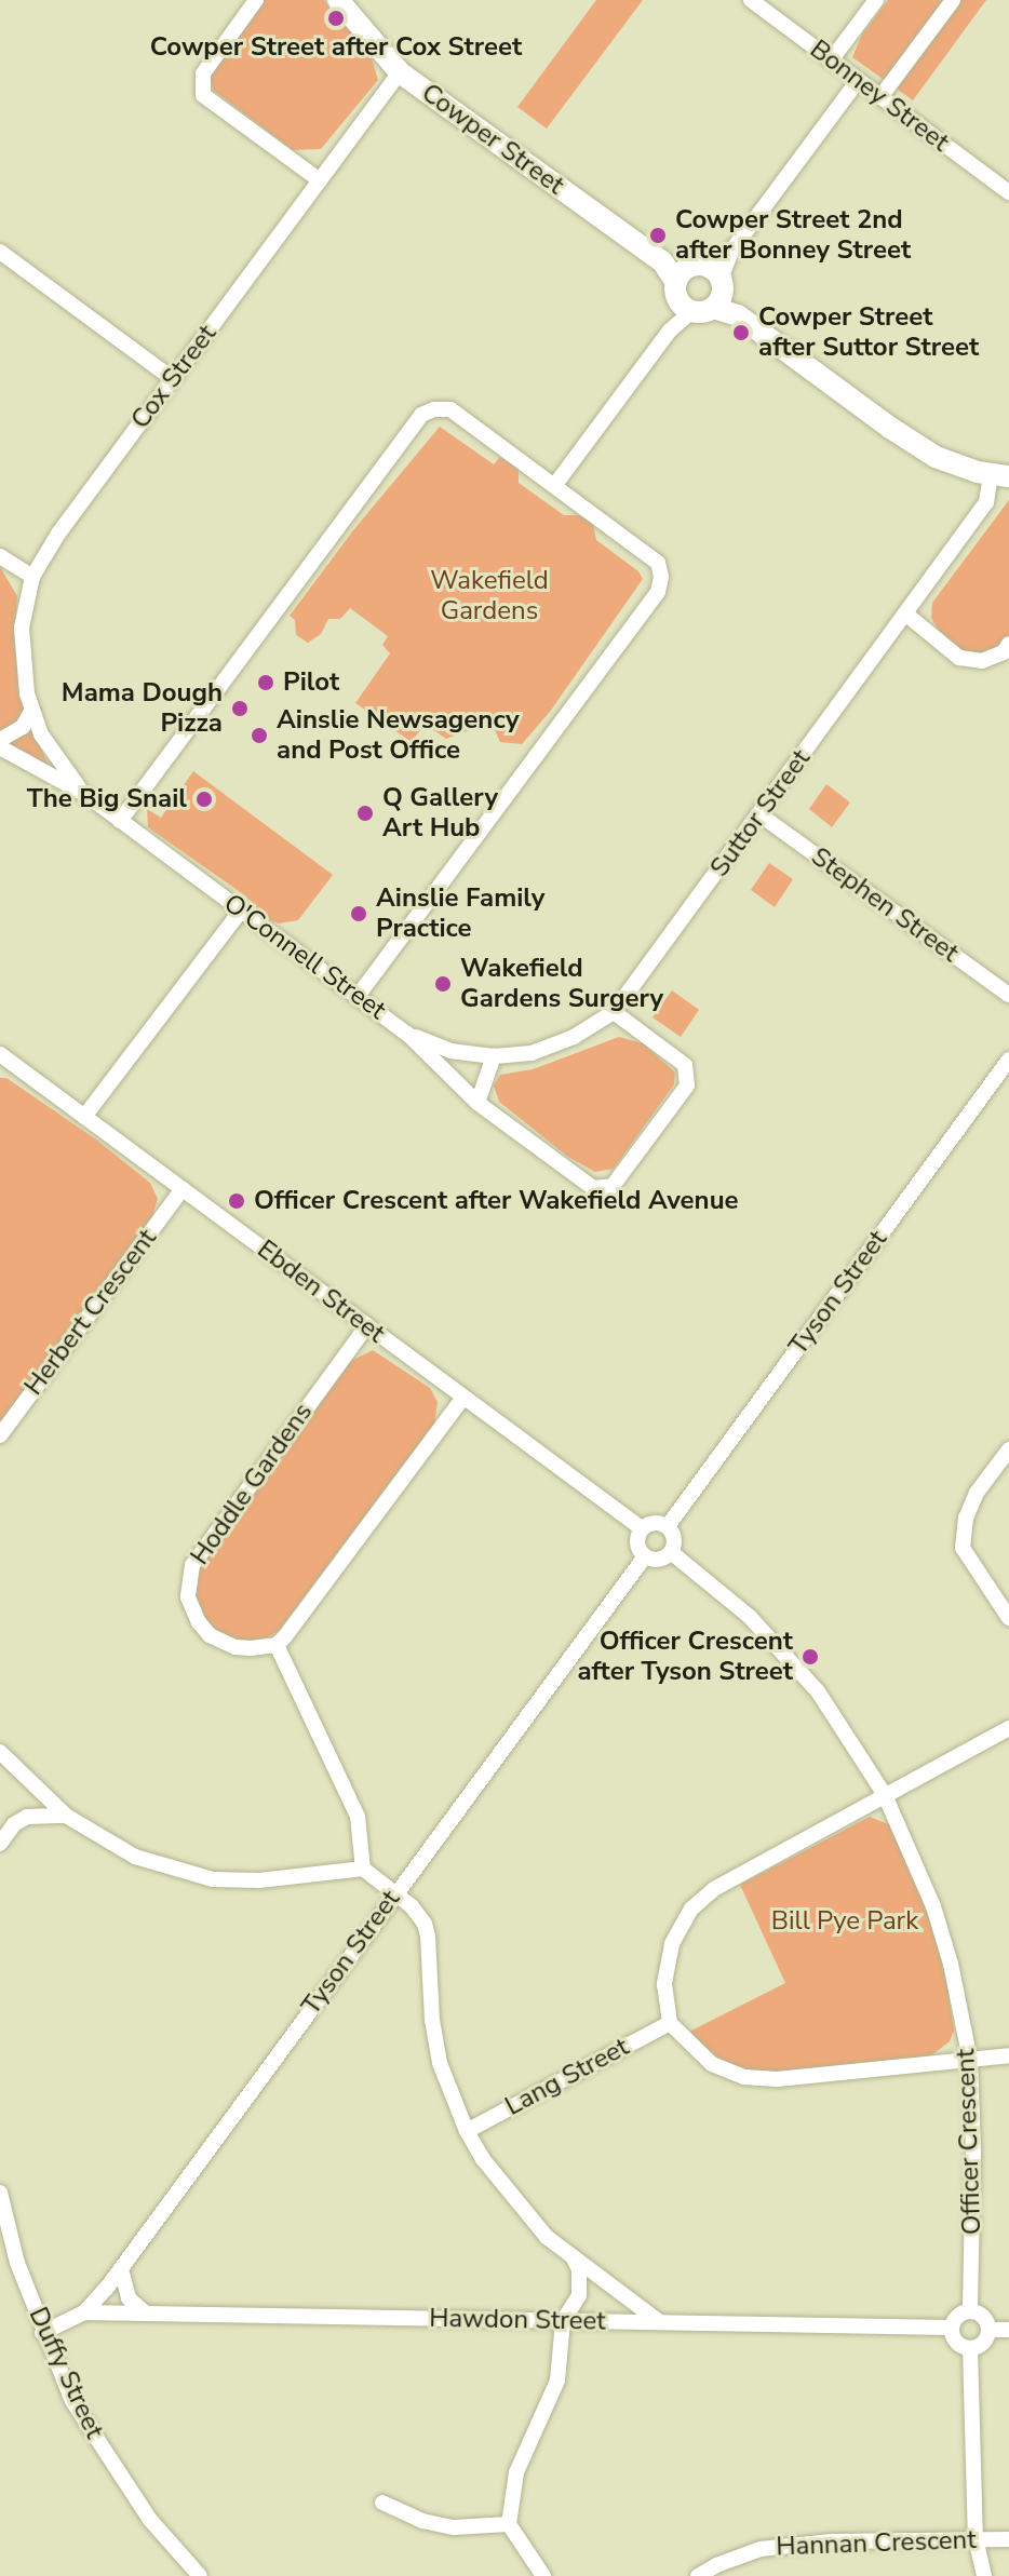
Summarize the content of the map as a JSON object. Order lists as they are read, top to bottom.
{
  "streets": {
    "street": [
      "Bonney Street",
      "Cowper Street",
      "Cox Street",
      "Suttor Street",
      "Stephen Street",
      "O'Connell Street",
      "Ebden Street",
      "Tyson Street",
      "Herbert Crescent",
      "Hoddle Gardens",
      "Lang Street",
      "Officer Crescent",
      "Hawdon Street",
      "Duffy Street",
      "Hannan Crescent"
    ]
  },
  "crossings": [
    ["Cowper Street", "Cox Street"],
    ["Cox Street", "O'Connell Street"],
    ["Suttor Street", "Stephen Street"],
    ["Suttor Street", "O'Connell Street"],
    ["Ebden Street", "Tyson Street"],
    ["Ebden Street", "Herbert Crescent"],
    ["Ebden Street", "Hoddle Gardens"],
    ["Ebden Street", "Officer Crescent"],
    ["Tyson Street", "Officer Crescent"],
    ["Tyson Street", "Hawdon Street"],
    ["Tyson Street", "Duffy Street"],
    ["Officer Crescent", "Hawdon Street"]
  ],
  "parks": ["Wakefield Gardens", "Bill Pye Park"],
  "places": [
    "Cowper Street after Cox Street",
    "Cowper Street 2nd after Bonney Street",
    "Cowper Street after Suttor Street",
    "Pilot",
    "Mama Dough Pizza",
    "Ainslie Newsagency and Post Office",
    "The Big Snail",
    "Q Gallery Art Hub",
    "Ainslie Family Practice",
    "Wakefield Gardens Surgery",
    "Officer Crescent after Wakefield Avenue",
    "Officer Crescent after Tyson Street"
  ]
}
